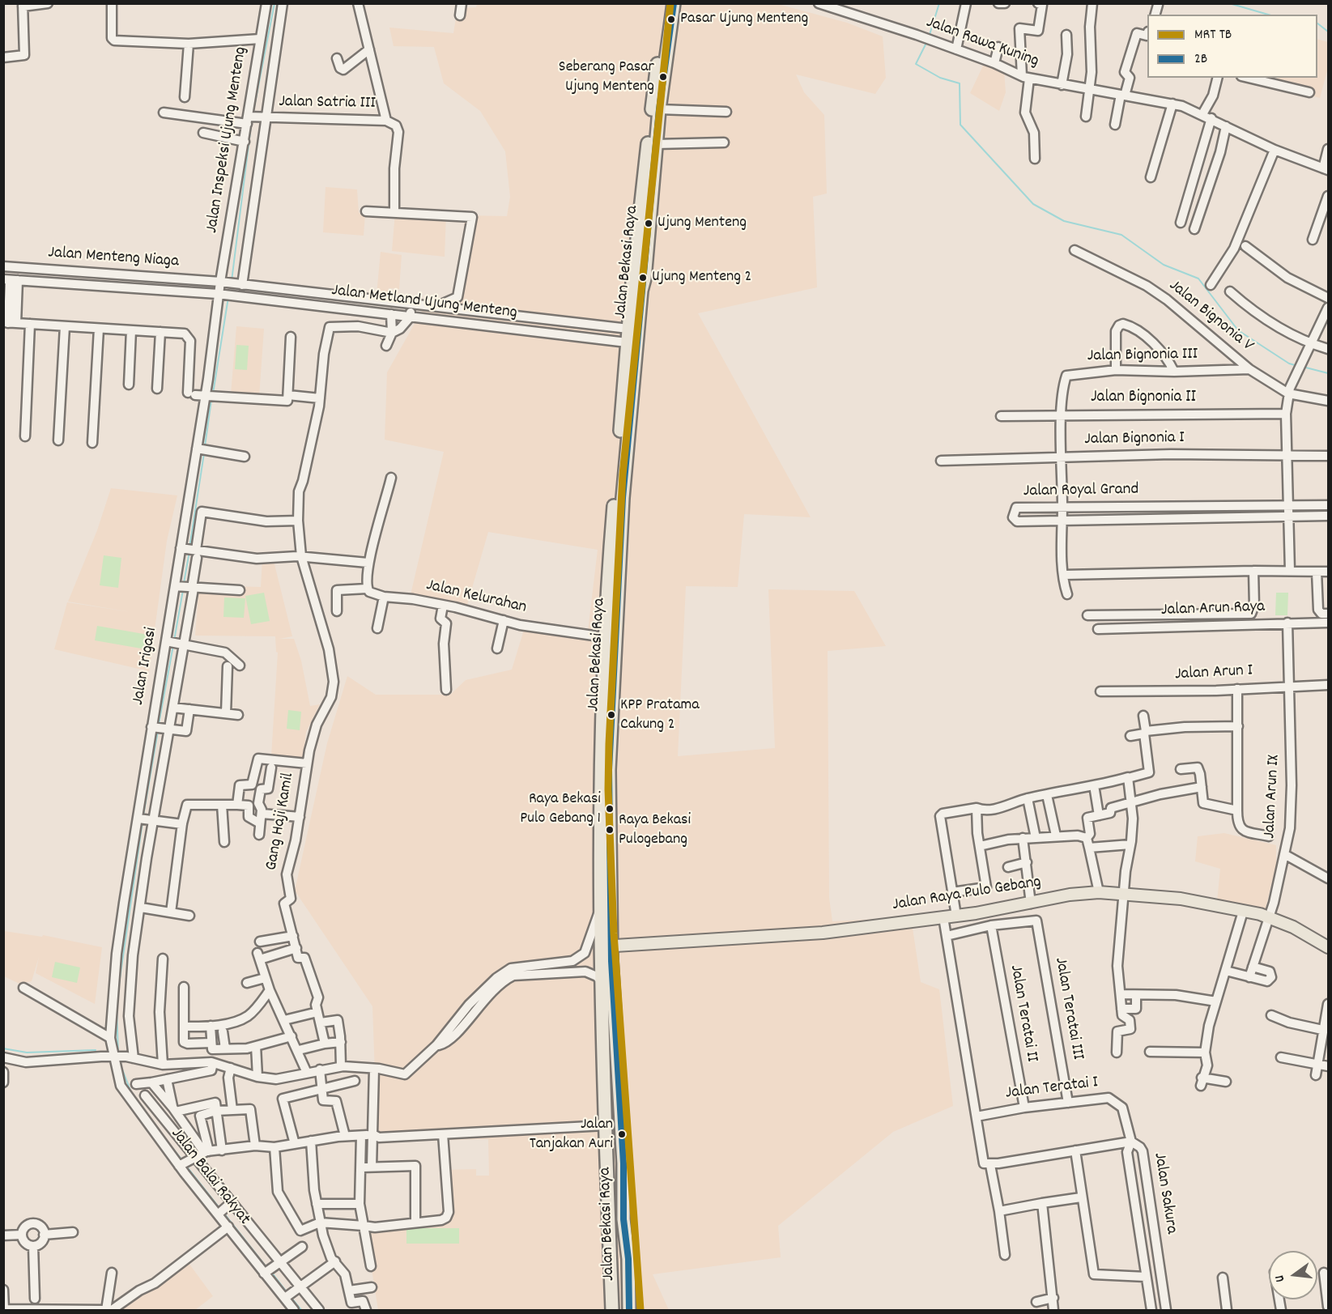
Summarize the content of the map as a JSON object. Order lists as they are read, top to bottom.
{
  "streets": {
    "highway": ["Jalan Bekasi Raya"],
    "main road": ["Jalan Raya Pulo Gebang"],
    "street": [
      "Jalan Rawa Kuning",
      "Jalan Satria III",
      "Jalan Inspeksi Ujung Menteng",
      "Jalan Menteng Niaga",
      "Jalan Metland Ujung Menteng",
      "Jalan Bignonia V",
      "Jalan Bignonia III",
      "Jalan Bignonia II",
      "Jalan Bignonia I",
      "Jalan Royal Grand",
      "Jalan Kelurahan",
      "Jalan Arun Raya",
      "Jalan Irigasi",
      "Jalan Arun I",
      "Jalan Arun IX",
      "Gang Haji Kamil",
      "Jalan Teratai III",
      "Jalan Teratai II",
      "Jalan Teratai I",
      "Jalan Balai Rakyat",
      "Jalan Sakura"
    ]
  },
  "crossings": [
    ["Jalan Satria III", "Jalan Inspeksi Ujung Menteng"],
    ["Jalan Inspeksi Ujung Menteng", "Jalan Menteng Niaga"],
    ["Jalan Inspeksi Ujung Menteng", "Jalan Metland Ujung Menteng"],
    ["Jalan Inspeksi Ujung Menteng", "Jalan Irigasi"],
    ["Jalan Menteng Niaga", "Jalan Metland Ujung Menteng"],
    ["Jalan Menteng Niaga", "Jalan Irigasi"],
    ["Jalan Bekasi Raya", "Jalan Metland Ujung Menteng"],
    ["Jalan Bekasi Raya", "Jalan Kelurahan"],
    ["Jalan Bekasi Raya", "Jalan Raya Pulo Gebang"],
    ["Jalan Metland Ujung Menteng", "Jalan Irigasi"],
    ["Jalan Bignonia V", "Jalan Bignonia III"],
    ["Jalan Bignonia III", "Jalan Bignonia II"],
    ["Jalan Bignonia III", "Jalan Bignonia I"],
    ["Jalan Bignonia III", "Jalan Royal Grand"],
    ["Jalan Arun Raya", "Jalan Arun IX"],
    ["Jalan Irigasi", "Jalan Balai Rakyat"],
    ["Jalan Arun I", "Jalan Arun IX"],
    ["Jalan Arun IX", "Jalan Raya Pulo Gebang"],
    ["Jalan Teratai III", "Jalan Teratai II"],
    ["Jalan Teratai III", "Jalan Teratai I"],
    ["Jalan Teratai II", "Jalan Teratai I"],
    ["Jalan Teratai I", "Jalan Sakura"]
  ],
  "places": [
    "Pasar Ujung Menteng",
    "Seberang Pasar Ujung Menteng",
    "Ujung Menteng",
    "Ujung Menteng 2",
    "KPP Pratama Cakung 2",
    "Raya Bekasi Pulo Gebang 1",
    "Raya Bekasi Pulogebang",
    "Jalan Tanjakan Auri"
  ],
  "lines": ["metro line TB", "transit line 2B"],
  "legend": ["MRT TB", "2B"],
  "north": "left"
}
